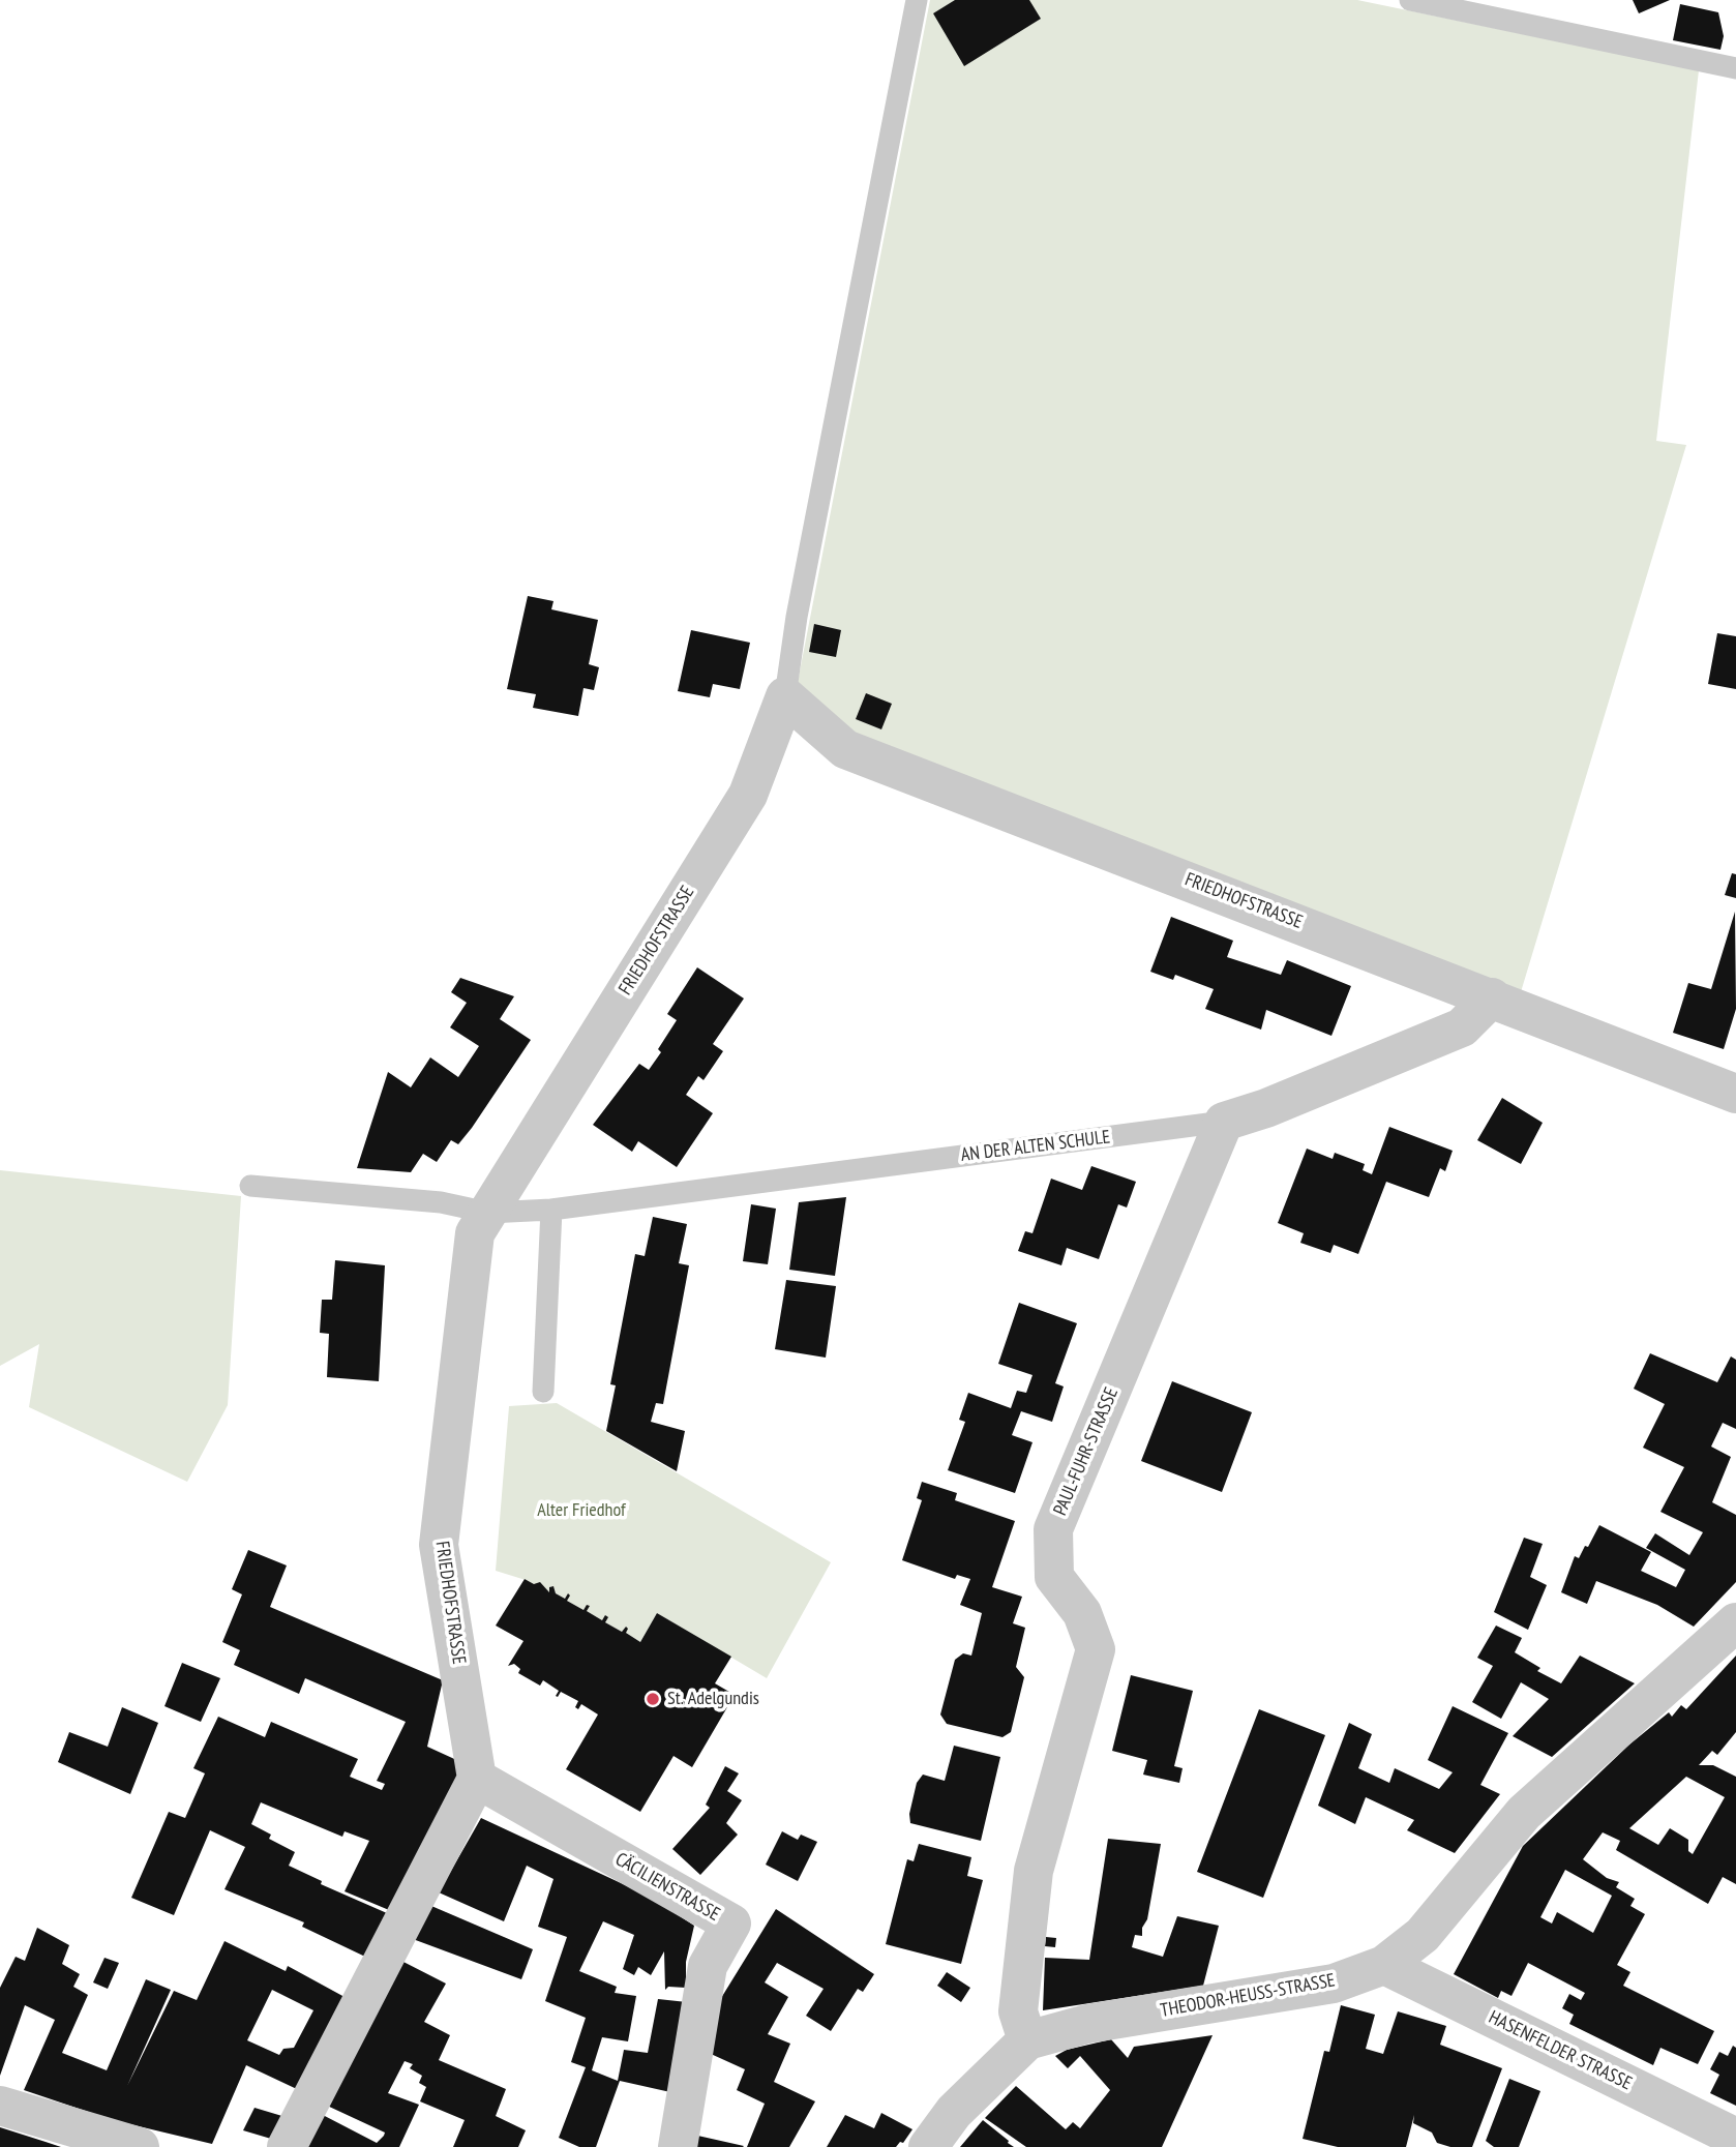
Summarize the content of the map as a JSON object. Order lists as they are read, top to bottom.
{
  "streets": {
    "street": [
      "FRIEDHOFSTRASSE",
      "AN DER ALTEN SCHULE",
      "PAUL-FUHR-STRASSE",
      "CÄCILIENSTRASSE",
      "THEODOR-HEUSS-STRASSE",
      "HASENFELDER STRASSE"
    ]
  },
  "crossings": [
    ["FRIEDHOFSTRASSE", "AN DER ALTEN SCHULE"],
    ["FRIEDHOFSTRASSE", "CÄCILIENSTRASSE"],
    ["AN DER ALTEN SCHULE", "PAUL-FUHR-STRASSE"],
    ["PAUL-FUHR-STRASSE", "THEODOR-HEUSS-STRASSE"],
    ["THEODOR-HEUSS-STRASSE", "HASENFELDER STRASSE"]
  ],
  "parks": ["Alter Friedhof"],
  "places": ["St. Adelgundis"]
}
